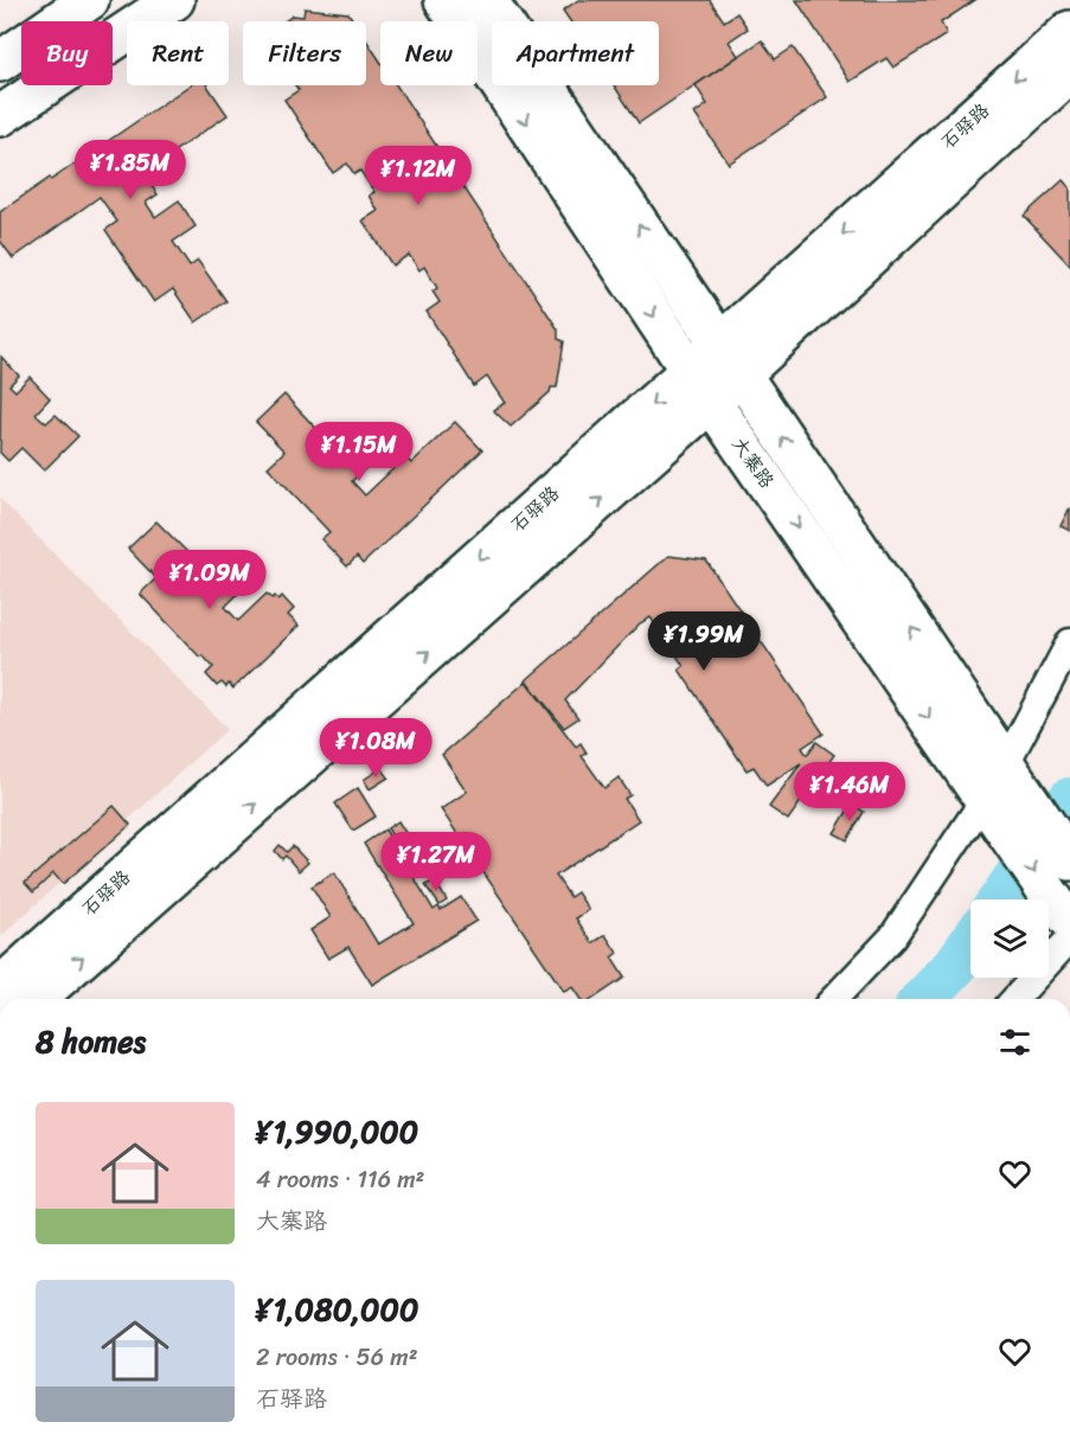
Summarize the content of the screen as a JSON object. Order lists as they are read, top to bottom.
{
  "streets": {
    "street": ["石驿路", "大寨路"]
  },
  "crossings": [
    ["石驿路", "大寨路"]
  ],
  "page": {
    "chip": [
      "Buy",
      "Rent",
      "Filters",
      "New",
      "Apartment"
    ],
    "price": [
      "¥1.85M",
      "¥1.12M",
      "¥1.15M",
      "¥1.09M",
      "¥1.99M",
      "¥1.08M",
      "¥1.46M",
      "¥1.27M"
    ],
    "heading": "8 homes",
    "list": [
      {
        "name": "¥1,990,000",
        "note": "4 rooms · 116 m² · 大寨路"
      },
      {
        "name": "¥1,080,000",
        "note": "2 rooms · 56 m² · 石驿路"
      }
    ]
  }
}
